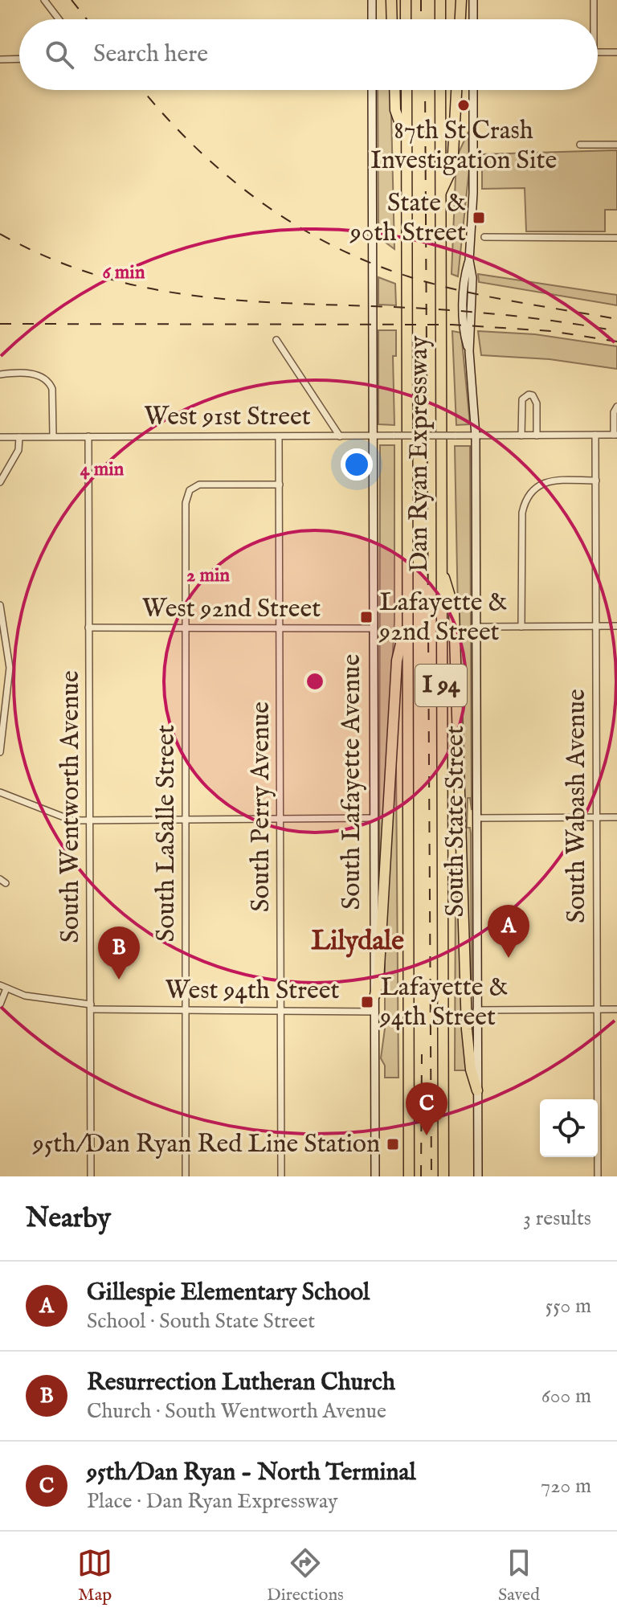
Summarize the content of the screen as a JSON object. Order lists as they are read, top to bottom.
{
  "streets": {
    "highway": ["Dan Ryan Expressway", "I 94"],
    "main road": ["South Lafayette Avenue", "South State Street"],
    "street": [
      "West 91st Street",
      "West 92nd Street",
      "South Wabash Avenue",
      "South Wentworth Avenue",
      "South Perry Avenue",
      "South LaSalle Street",
      "West 94th Street"
    ]
  },
  "crossings": [
    ["West 91st Street", "South Lafayette Avenue"],
    ["West 91st Street", "South Wabash Avenue"],
    ["West 91st Street", "South Wentworth Avenue"],
    ["West 91st Street", "South Perry Avenue"],
    ["West 91st Street", "South State Street"],
    ["West 92nd Street", "South Lafayette Avenue"],
    ["West 92nd Street", "South Wentworth Avenue"],
    ["West 92nd Street", "South Perry Avenue"],
    ["West 92nd Street", "South LaSalle Street"],
    ["South Lafayette Avenue", "West 94th Street"],
    ["South Wentworth Avenue", "West 94th Street"],
    ["South Perry Avenue", "South LaSalle Street"],
    ["South Perry Avenue", "West 94th Street"],
    ["South LaSalle Street", "West 94th Street"]
  ],
  "districts": ["Lilydale"],
  "places": {
    "other": ["87th St Crash Investigation Site"],
    "transit": [
      "State & 90th Street",
      "Lafayette & 92nd Street",
      "Lafayette & 94th Street",
      "95th/Dan Ryan Red Line Station"
    ]
  },
  "page": {
    "search": "Search here",
    "pins": ["A", "B", "C"],
    "heading": ["Nearby", "3 results"],
    "list": [
      {
        "mark": "A",
        "name": "Gillespie Elementary School",
        "note": "School · South State Street",
        "value": "550 m"
      },
      {
        "mark": "B",
        "name": "Resurrection Lutheran Church",
        "note": "Church · South Wentworth Avenue",
        "value": "600 m"
      },
      {
        "mark": "C",
        "name": "95th/Dan Ryan - North Terminal",
        "note": "Place · Dan Ryan Expressway",
        "value": "720 m"
      }
    ],
    "nav": ["Map", "Directions", "Saved"]
  },
  "rings": ["6 min", "4 min", "2 min"]
}
